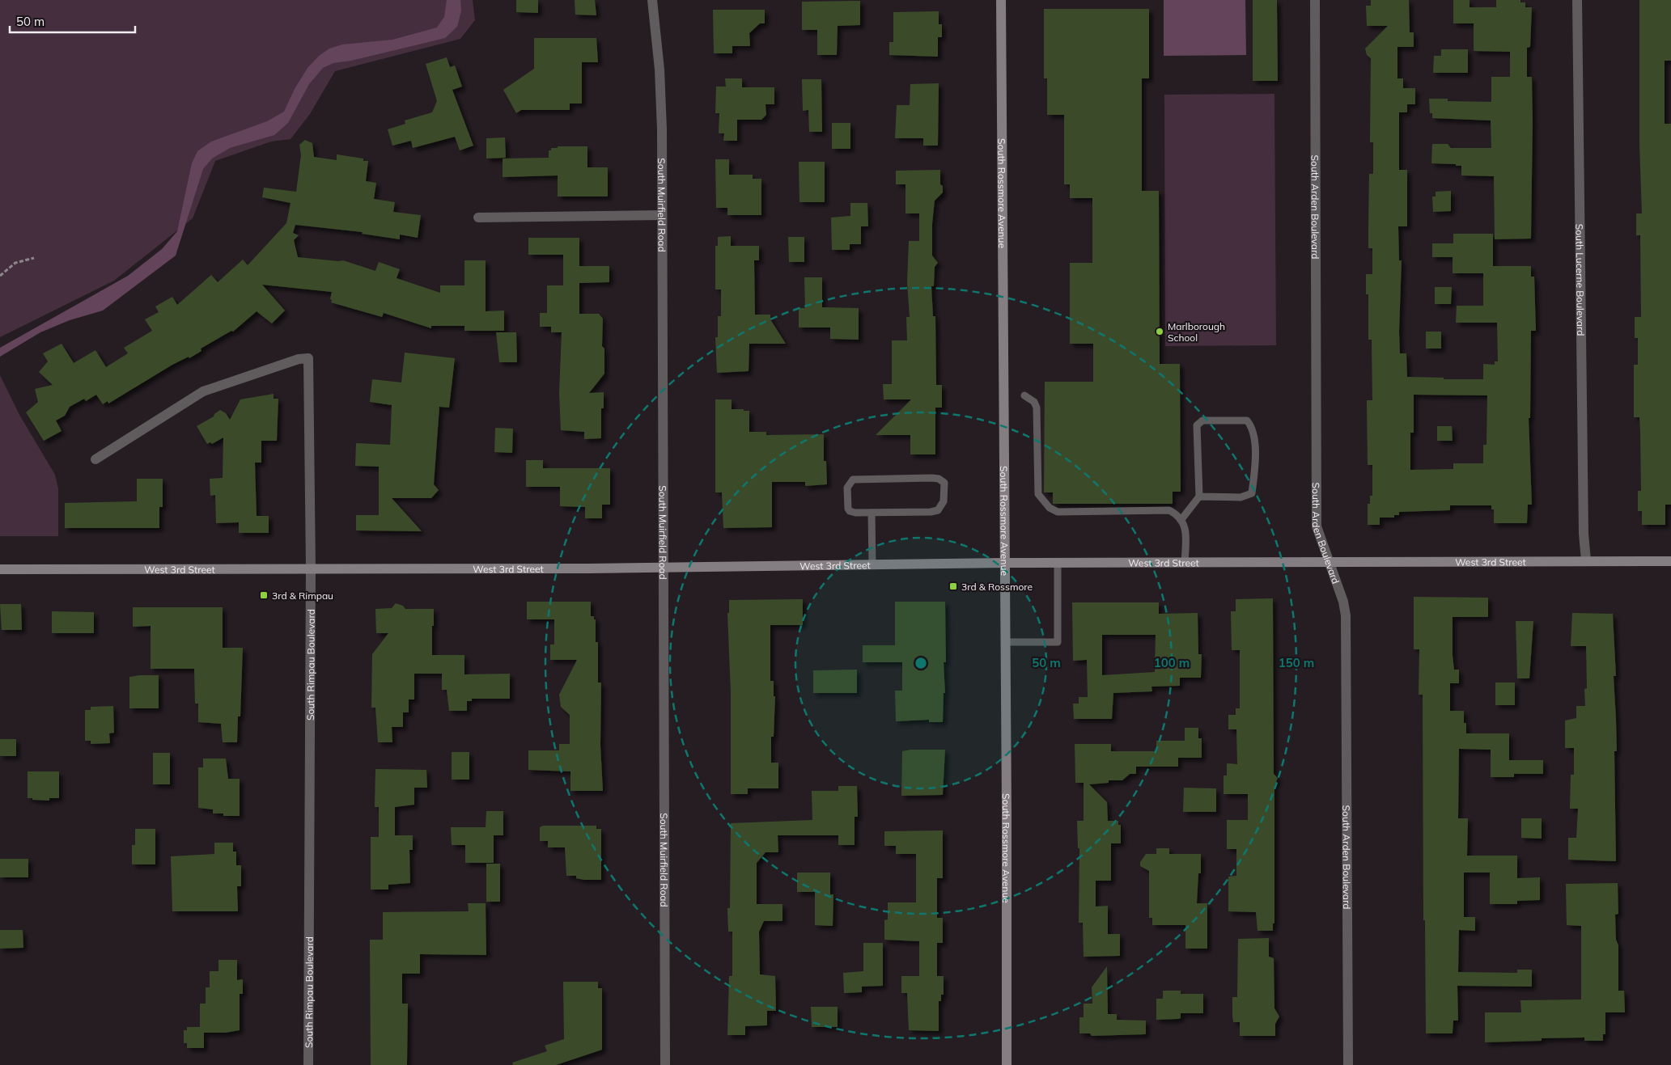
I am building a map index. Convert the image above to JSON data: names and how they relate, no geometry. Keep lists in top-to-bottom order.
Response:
{
  "streets": {
    "main road": ["South Rossmore Avenue", "West 3rd Street"],
    "street": [
      "South Muirfield Road",
      "South Arden Boulevard",
      "South Lucerne Boulevard",
      "South Rimpau Boulevard"
    ]
  },
  "crossings": [
    ["South Rossmore Avenue", "West 3rd Street"],
    ["South Muirfield Road", "West 3rd Street"],
    ["South Arden Boulevard", "West 3rd Street"],
    ["South Lucerne Boulevard", "West 3rd Street"],
    ["West 3rd Street", "South Rimpau Boulevard"]
  ],
  "places": {
    "other": ["Marlborough School"],
    "transit": ["3rd & Rossmore", "3rd & Rimpau"]
  },
  "scale_bar": "50 m",
  "rings": ["50 m", "100 m", "150 m"]
}
